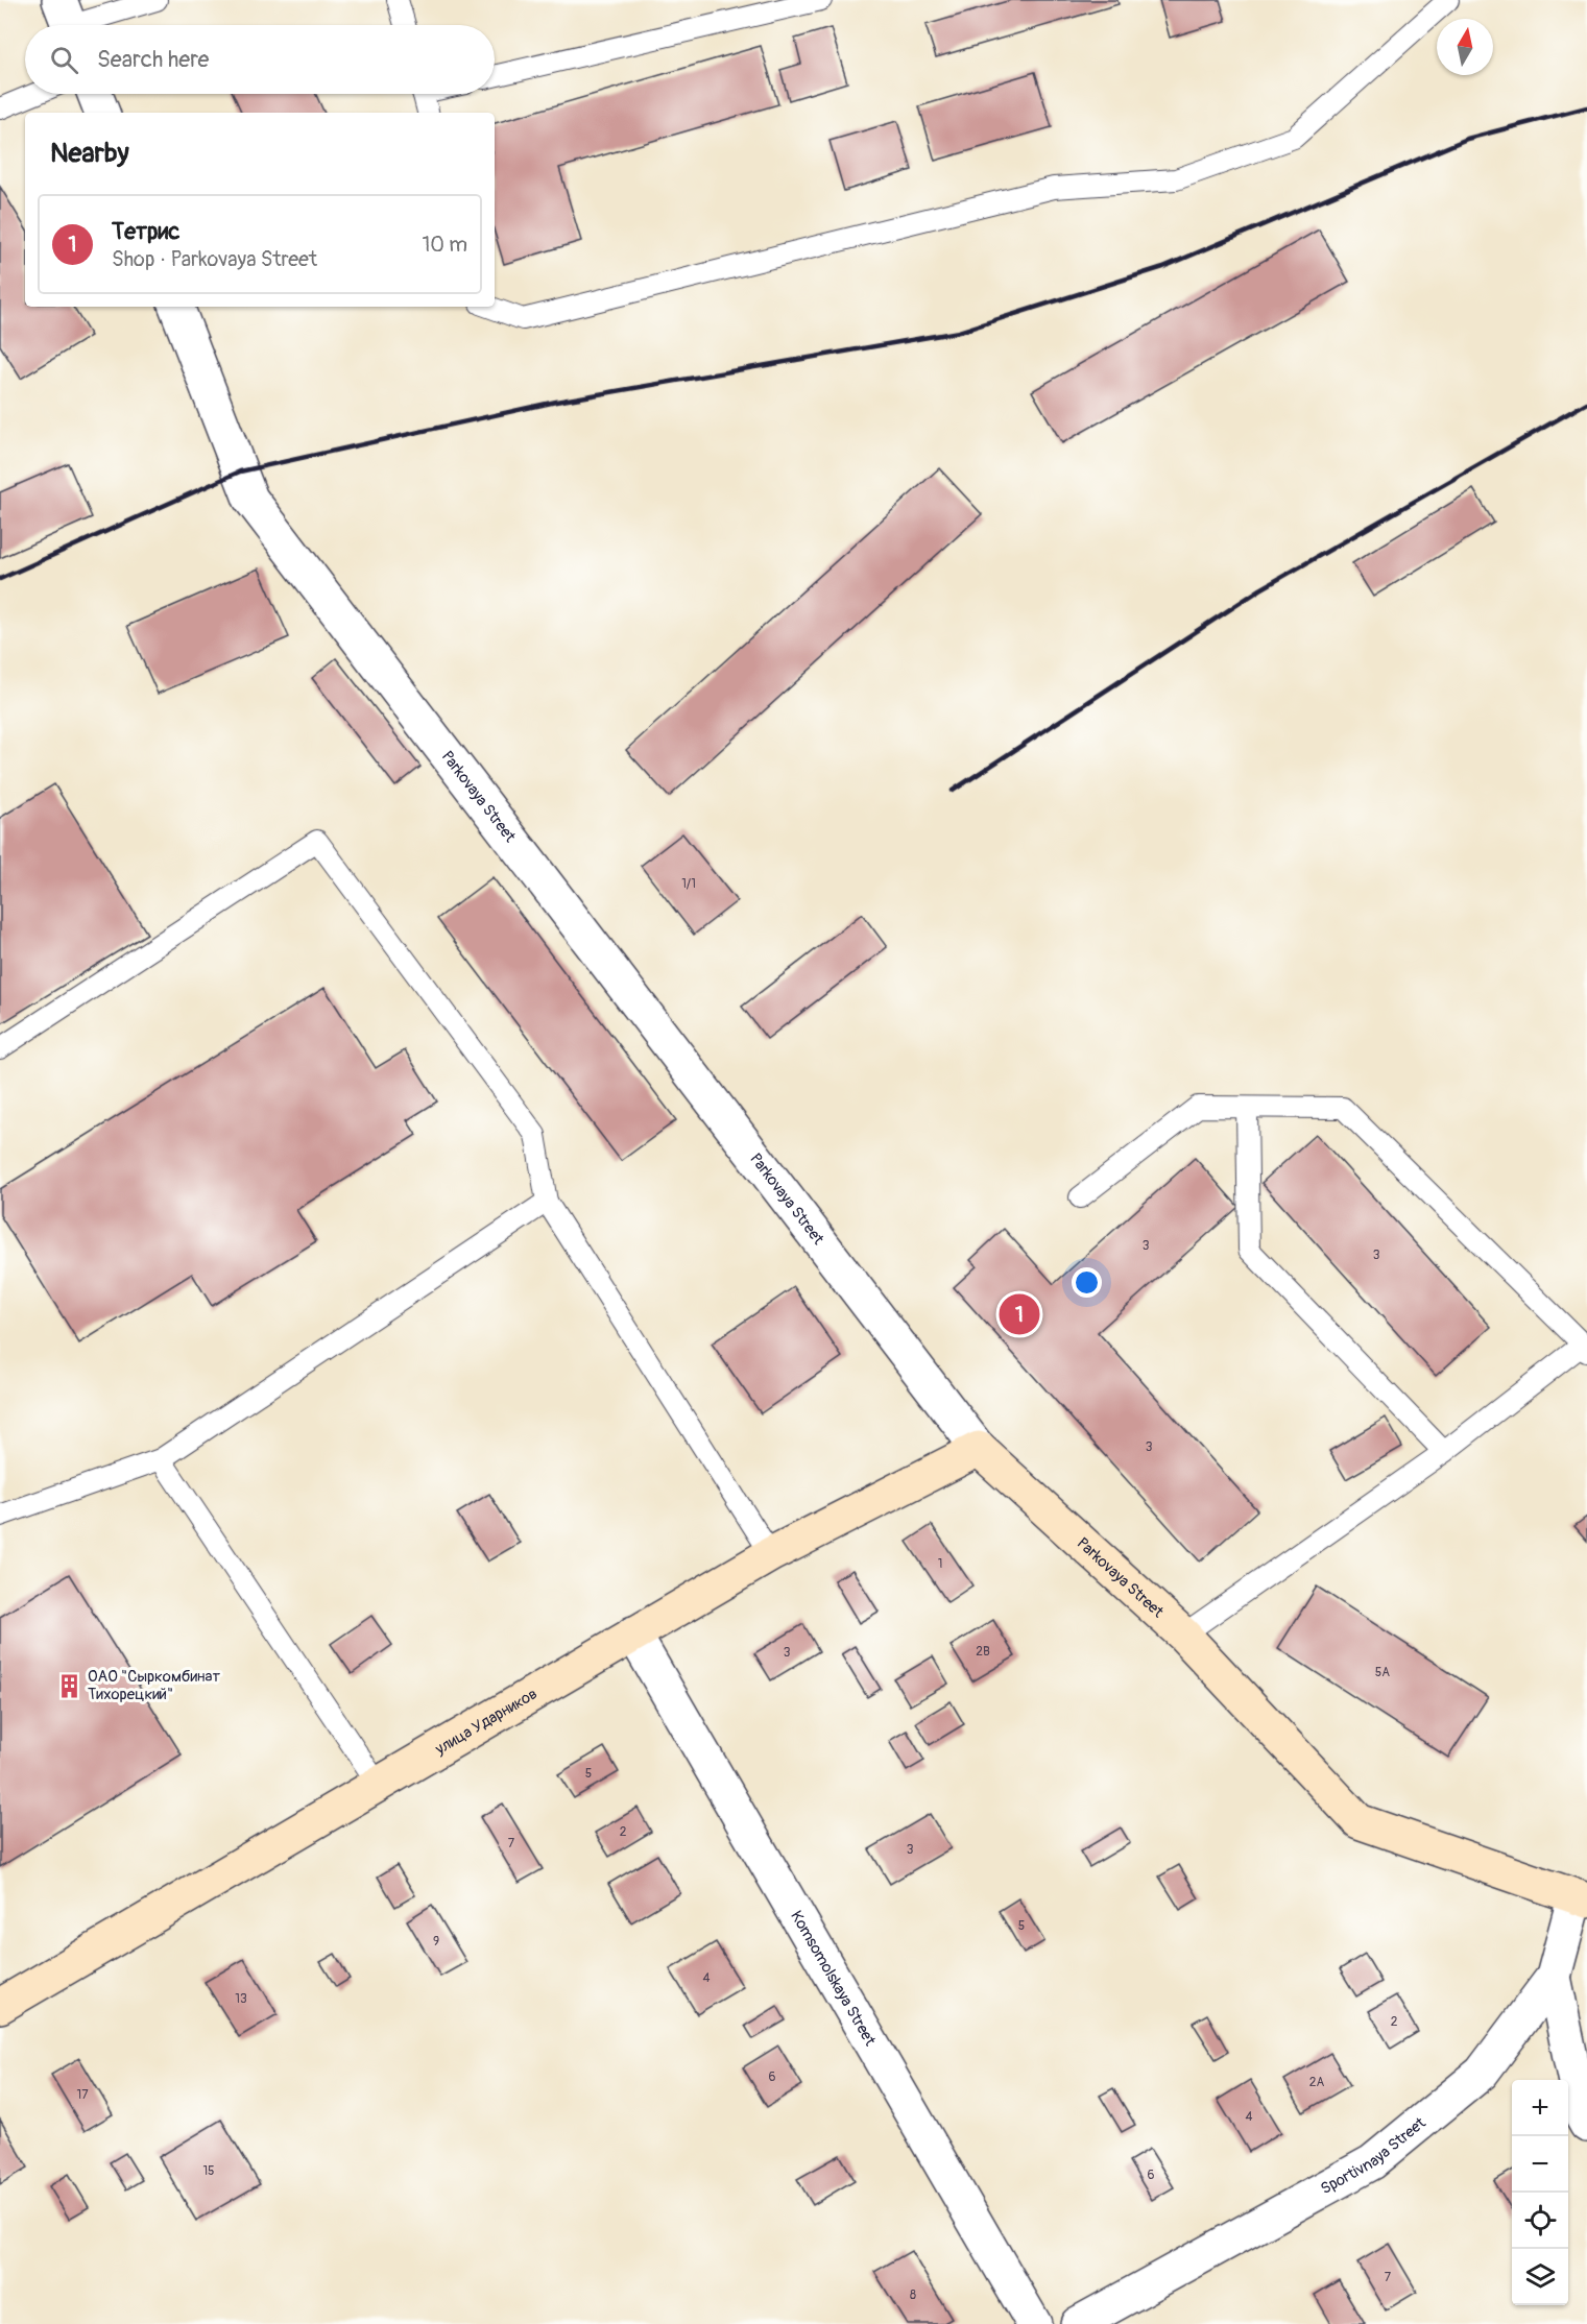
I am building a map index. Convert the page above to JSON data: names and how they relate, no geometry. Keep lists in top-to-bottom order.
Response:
{
  "streets": {
    "main road": ["Parkovaya Street", "улица Ударников"],
    "street": ["Komsomolskaya Street", "Sportivnaya Street"]
  },
  "crossings": [
    ["Parkovaya Street", "улица Ударников"],
    ["Parkovaya Street", "Sportivnaya Street"],
    ["улица Ударников", "Komsomolskaya Street"]
  ],
  "places": {
    "building": ["ОАО \"Сыркомбинат Тихорецкий\""]
  },
  "house_numbers": [
    "1/1",
    "3",
    "3",
    "3",
    "1",
    "2В",
    "3",
    "5А",
    "5",
    "2",
    "7",
    "3",
    "5",
    "9",
    "4",
    "13",
    "2",
    "6",
    "2А",
    "17",
    "4",
    "15",
    "6",
    "7",
    "8"
  ],
  "north": "top",
  "page": {
    "search": "Search here",
    "heading": "Nearby",
    "list": [
      {
        "mark": "1",
        "name": "Тетрис",
        "note": "Shop · Parkovaya Street",
        "value": "10 m"
      }
    ],
    "pins": "1",
    "map_buttons": ["+", "−"]
  }
}
